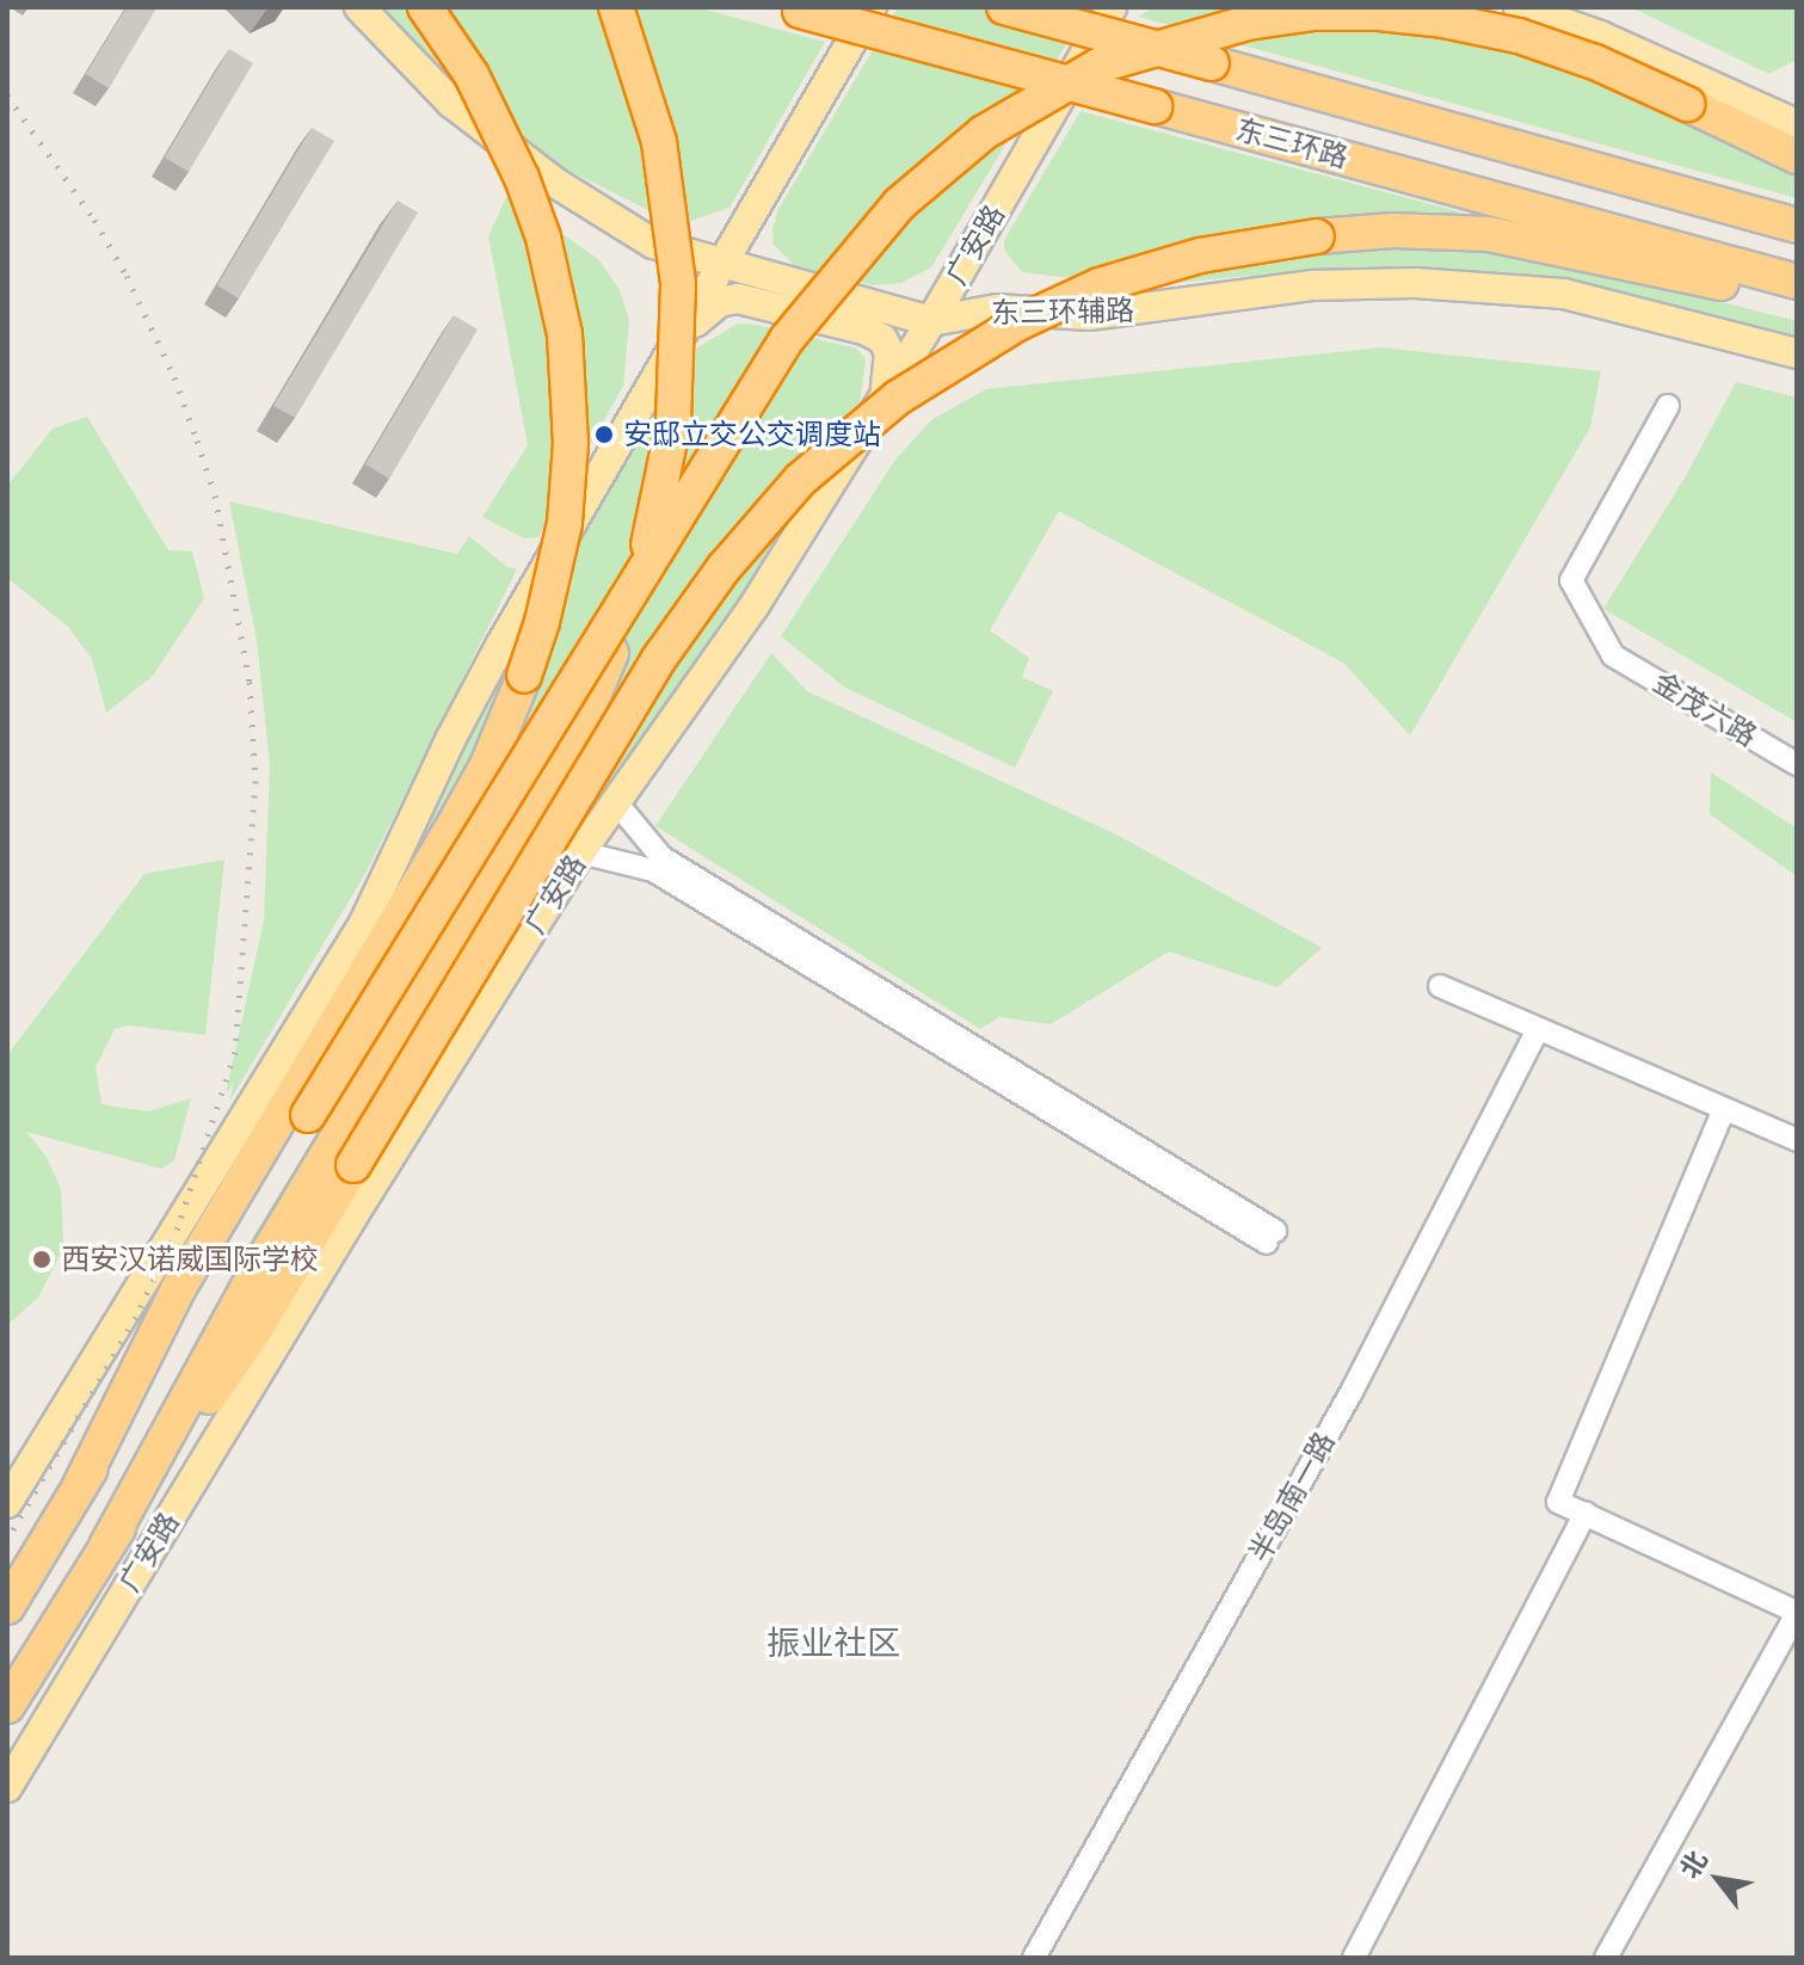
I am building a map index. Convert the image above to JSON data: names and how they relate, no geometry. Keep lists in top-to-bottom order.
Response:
{
  "streets": {
    "highway": ["东三环路"],
    "main road": ["广安路", "东三环辅路"],
    "street": ["金茂六路", "半岛南一路"]
  },
  "crossings": [
    ["广安路", "东三环辅路"]
  ],
  "districts": ["振业社区"],
  "places": ["安邸立交公交调度站", "西安汉诺威国际学校"],
  "north": "top left"
}
